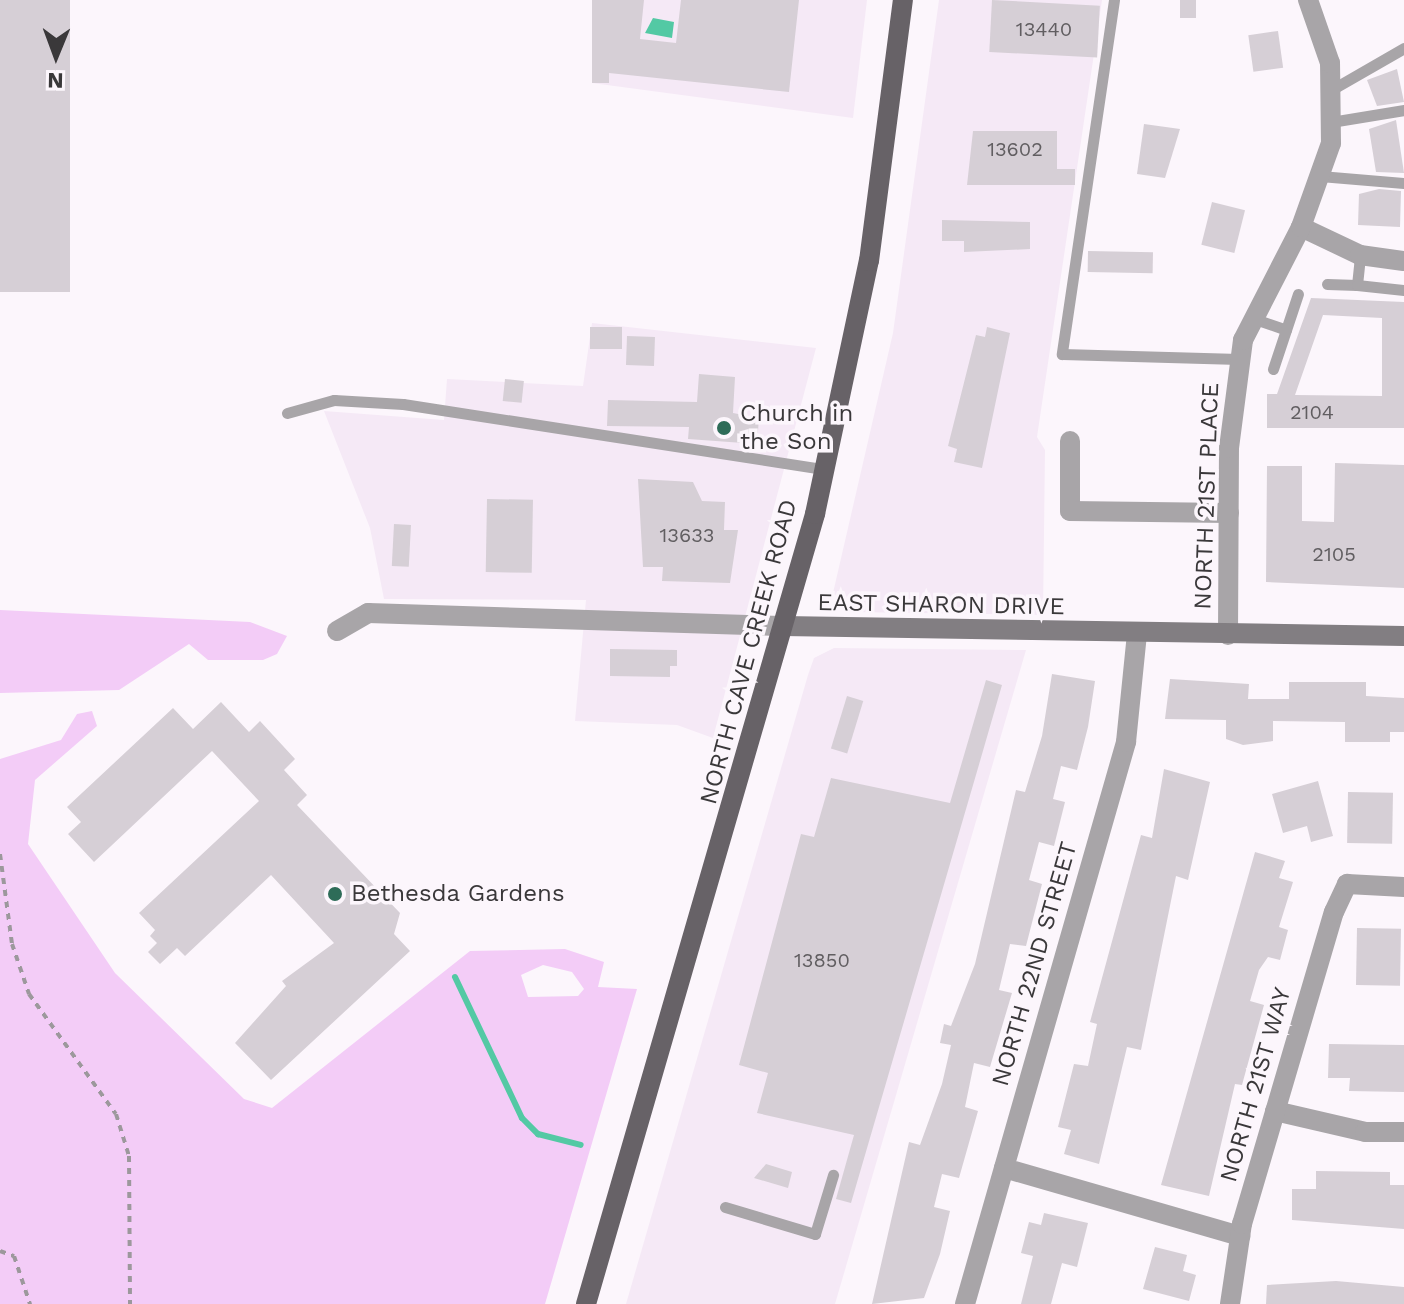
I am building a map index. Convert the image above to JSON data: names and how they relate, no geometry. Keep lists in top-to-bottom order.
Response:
{
  "streets": {
    "main road": ["NORTH CAVE CREEK ROAD"],
    "street": [
      "NORTH 21ST PLACE",
      "EAST SHARON DRIVE",
      "NORTH 22ND STREET",
      "NORTH 21ST WAY"
    ]
  },
  "crossings": [
    ["NORTH 21ST PLACE", "EAST SHARON DRIVE"],
    ["EAST SHARON DRIVE", "NORTH CAVE CREEK ROAD"],
    ["EAST SHARON DRIVE", "NORTH 22ND STREET"]
  ],
  "places": ["Church in the Son", "Bethesda Gardens"],
  "house_numbers": [
    "13440",
    "13602",
    "2104",
    "13633",
    "2105",
    "13850"
  ],
  "north": "bottom"
}
